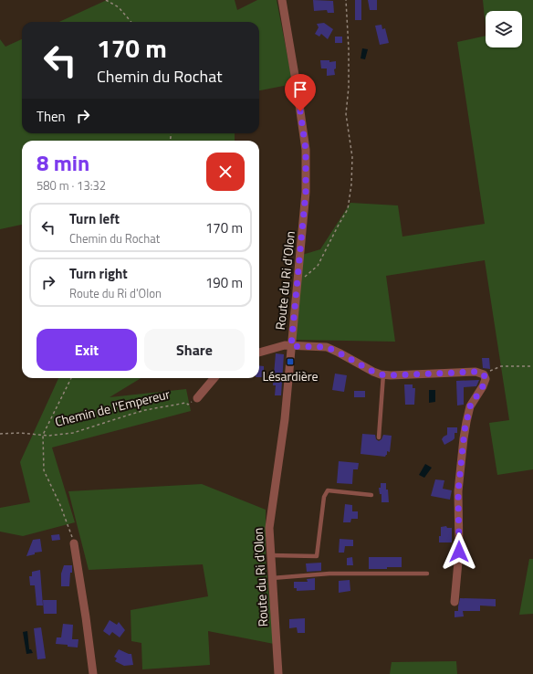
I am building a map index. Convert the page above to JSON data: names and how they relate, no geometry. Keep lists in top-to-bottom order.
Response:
{
  "streets": {
    "street": ["Route du Ri d'Olon"],
    "path": ["Chemin de l'Empereur"]
  },
  "places": {
    "transit": ["Lésardière"]
  },
  "page": {
    "turn": ["170 m", "Chemin du Rochat"],
    "then": "Then",
    "heading": ["8 min", "580 m · 13:32"],
    "list": [
      {
        "name": "Turn left",
        "note": "Chemin du Rochat",
        "value": "170 m"
      },
      {
        "name": "Turn right",
        "note": "Route du Ri d'Olon",
        "value": "190 m"
      }
    ],
    "buttons": ["Exit", "Share"]
  }
}
